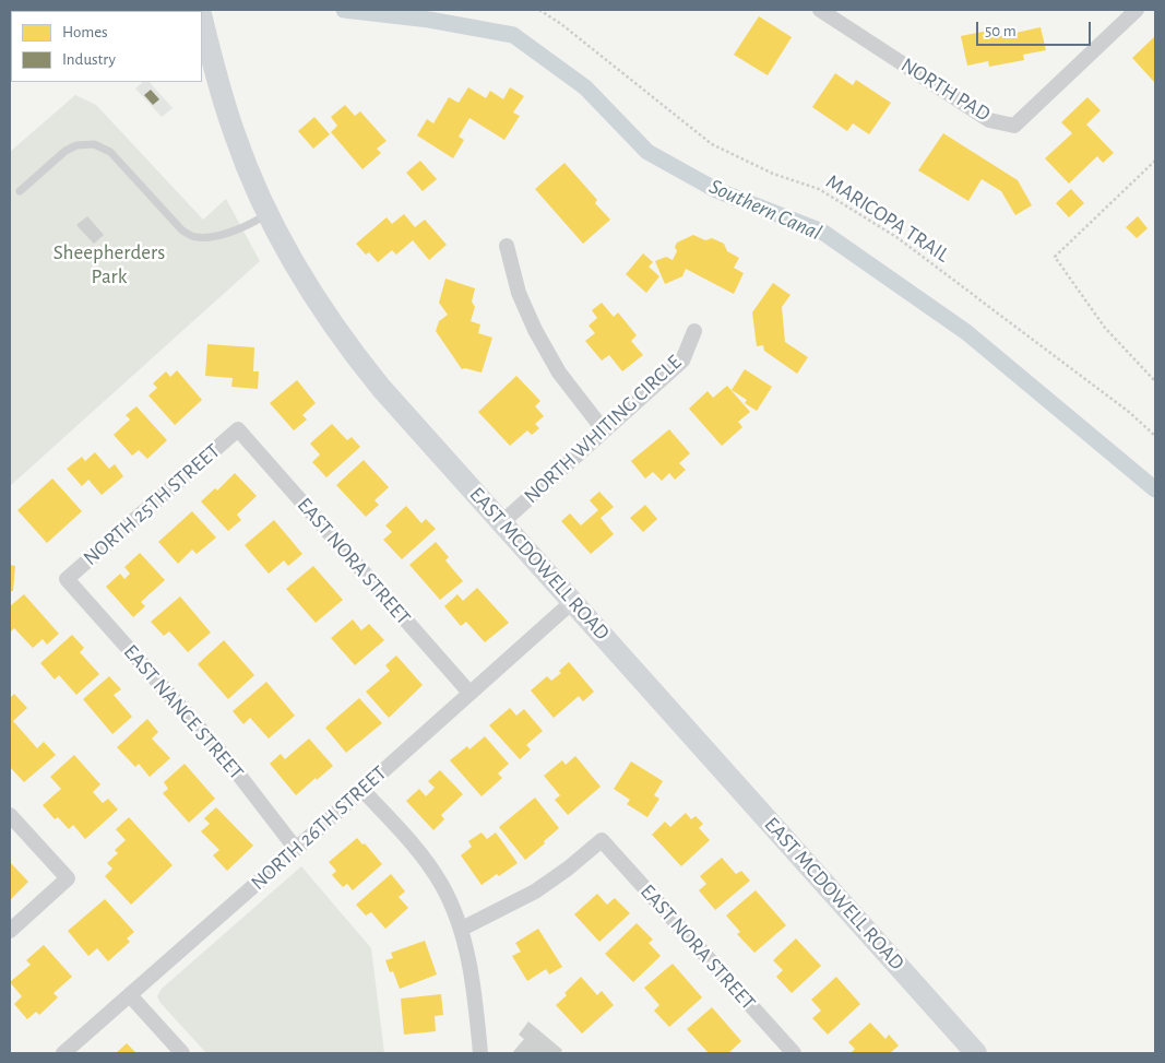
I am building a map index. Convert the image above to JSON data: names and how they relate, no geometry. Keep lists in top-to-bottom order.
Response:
{
  "streets": {
    "main road": ["EAST MCDOWELL ROAD"],
    "street": [
      "NORTH PAD",
      "NORTH WHITING CIRCLE",
      "NORTH 25TH STREET",
      "EAST NORA STREET",
      "EAST NANCE STREET",
      "NORTH 26TH STREET"
    ],
    "path": ["MARICOPA TRAIL"]
  },
  "crossings": [
    ["NORTH WHITING CIRCLE", "EAST MCDOWELL ROAD"],
    ["NORTH 25TH STREET", "EAST NORA STREET"],
    ["NORTH 25TH STREET", "EAST NANCE STREET"],
    ["EAST NORA STREET", "NORTH 26TH STREET"],
    ["EAST MCDOWELL ROAD", "NORTH 26TH STREET"],
    ["EAST NANCE STREET", "NORTH 26TH STREET"]
  ],
  "water": ["Southern Canal"],
  "parks": ["Sheepherders Park"],
  "legend": ["Homes", "Industry"],
  "scale_bar": "50 m"
}
